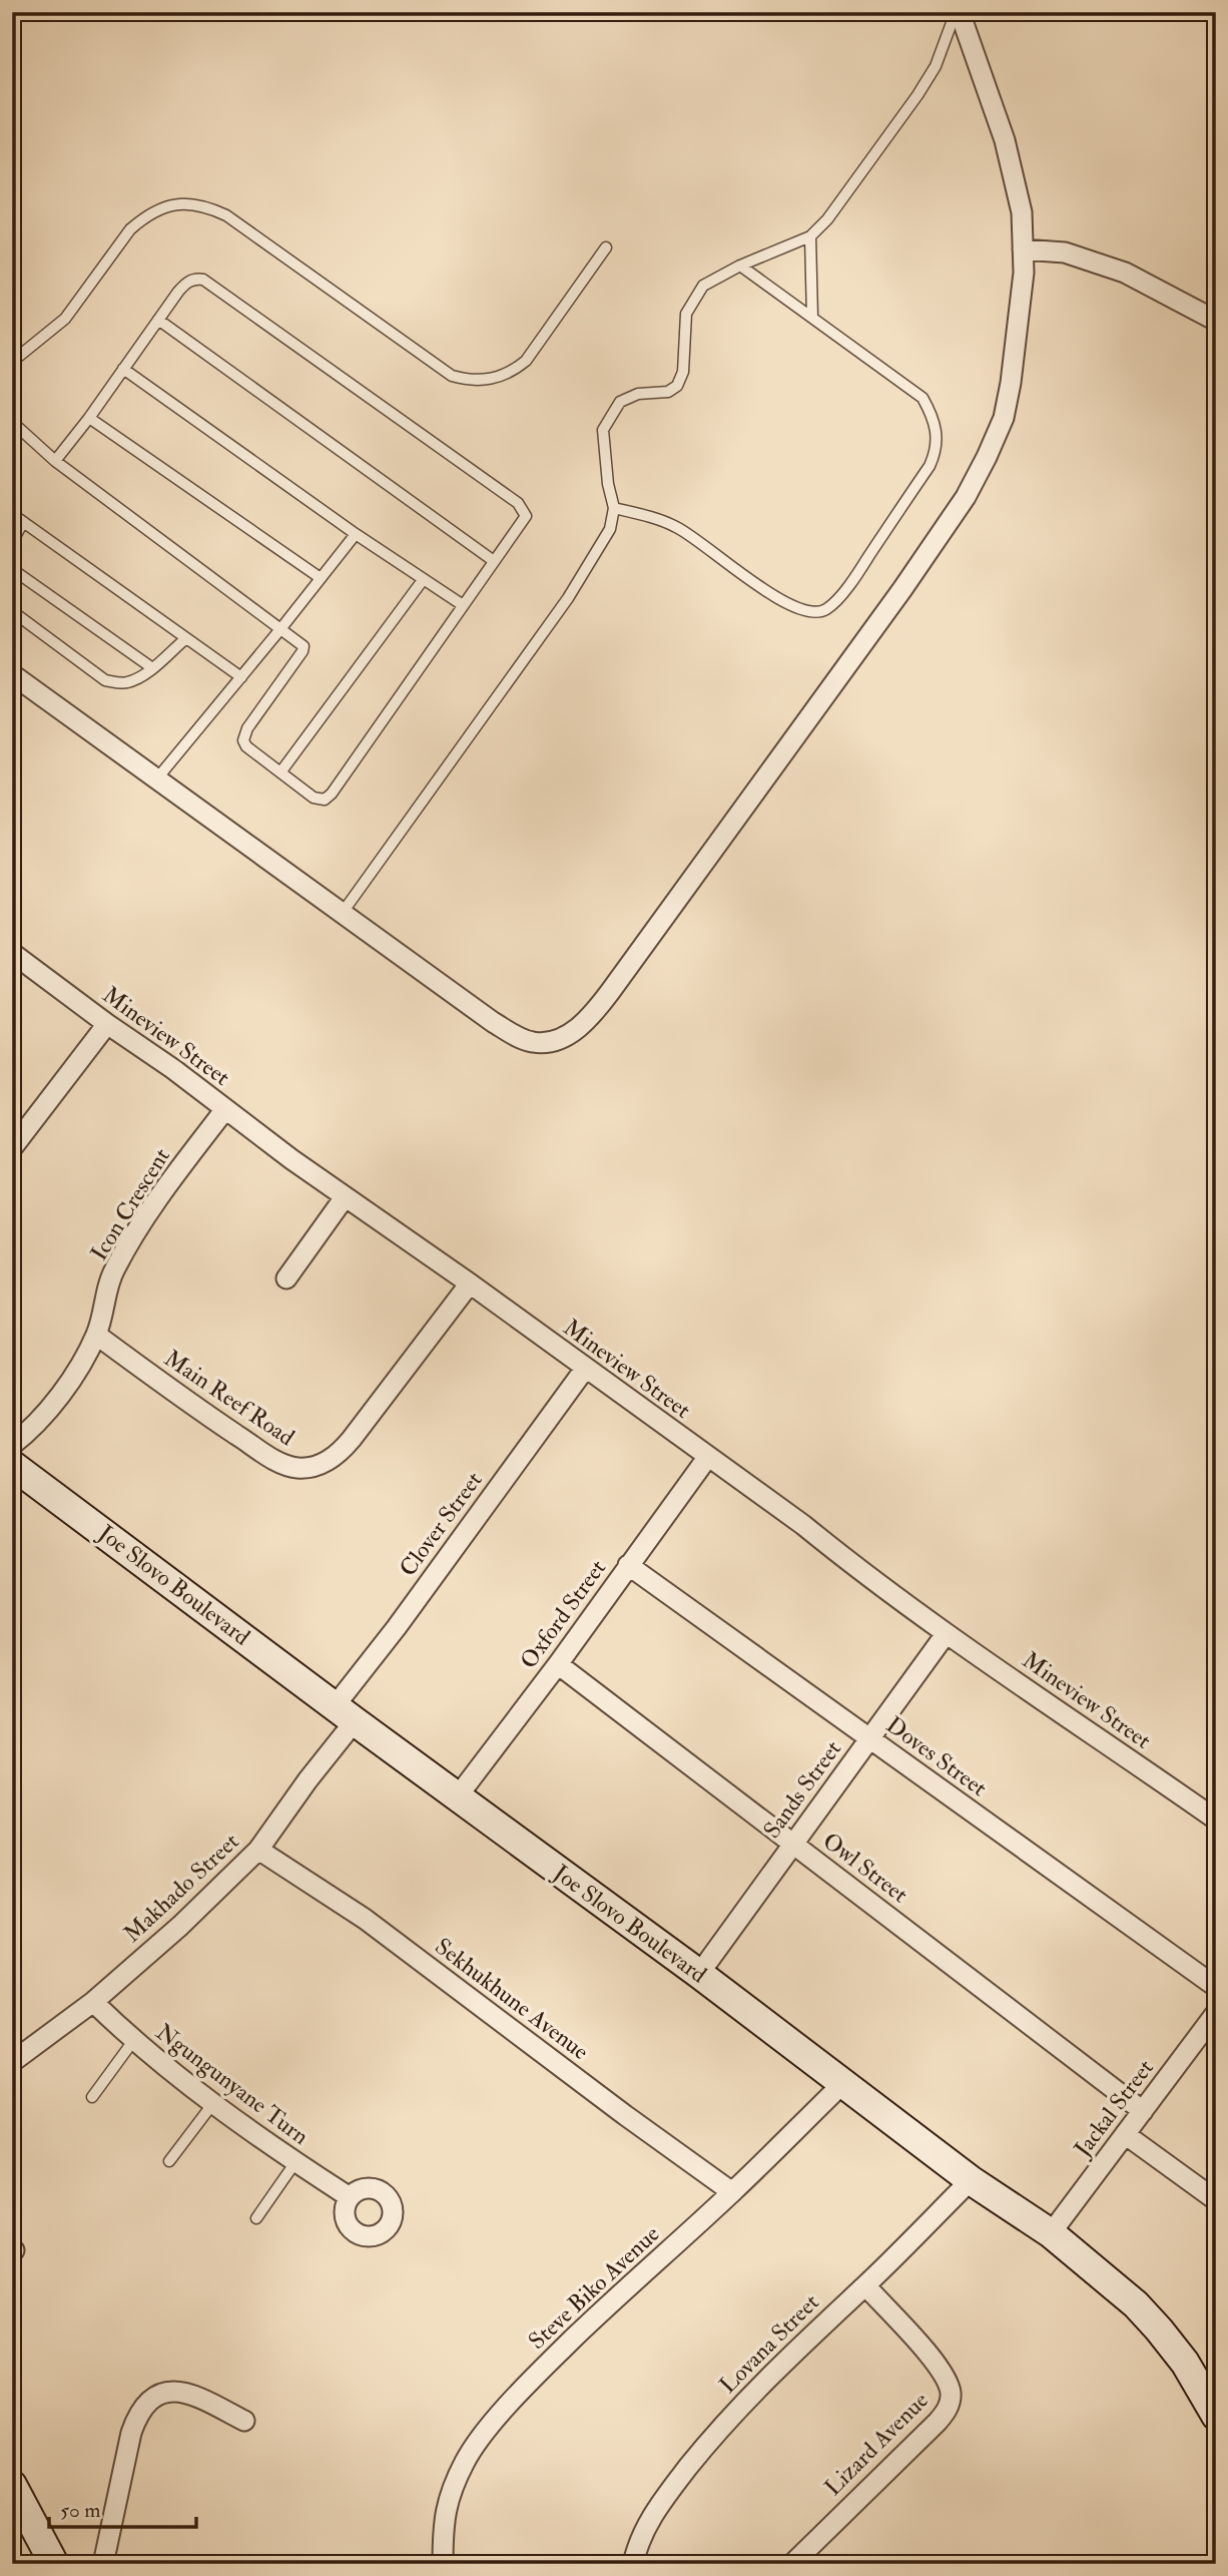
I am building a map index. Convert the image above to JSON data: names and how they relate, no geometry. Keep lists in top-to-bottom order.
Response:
{
  "streets": {
    "street": [
      "Mineview Street",
      "Icon Crescent",
      "Main Reef Road",
      "Clover Street",
      "Joe Slovo Boulevard",
      "Oxford Street",
      "Doves Street",
      "Sands Street",
      "Owl Street",
      "Makhado Street",
      "Sekhukhune Avenue",
      "Ngungunyane Turn",
      "Jackal Street",
      "Steve Biko Avenue",
      "Lovana Street",
      "Lizard Avenue"
    ]
  },
  "crossings": [
    ["Mineview Street", "Icon Crescent"],
    ["Mineview Street", "Main Reef Road"],
    ["Mineview Street", "Clover Street"],
    ["Mineview Street", "Oxford Street"],
    ["Mineview Street", "Sands Street"],
    ["Icon Crescent", "Main Reef Road"],
    ["Clover Street", "Joe Slovo Boulevard"],
    ["Clover Street", "Makhado Street"],
    ["Joe Slovo Boulevard", "Oxford Street"],
    ["Joe Slovo Boulevard", "Sands Street"],
    ["Joe Slovo Boulevard", "Makhado Street"],
    ["Joe Slovo Boulevard", "Jackal Street"],
    ["Joe Slovo Boulevard", "Steve Biko Avenue"],
    ["Joe Slovo Boulevard", "Lovana Street"],
    ["Oxford Street", "Doves Street"],
    ["Oxford Street", "Owl Street"],
    ["Doves Street", "Sands Street"],
    ["Sands Street", "Owl Street"],
    ["Owl Street", "Jackal Street"],
    ["Makhado Street", "Sekhukhune Avenue"],
    ["Makhado Street", "Ngungunyane Turn"],
    ["Sekhukhune Avenue", "Steve Biko Avenue"],
    ["Lovana Street", "Lizard Avenue"]
  ],
  "scale_bar": "50 m"
}
